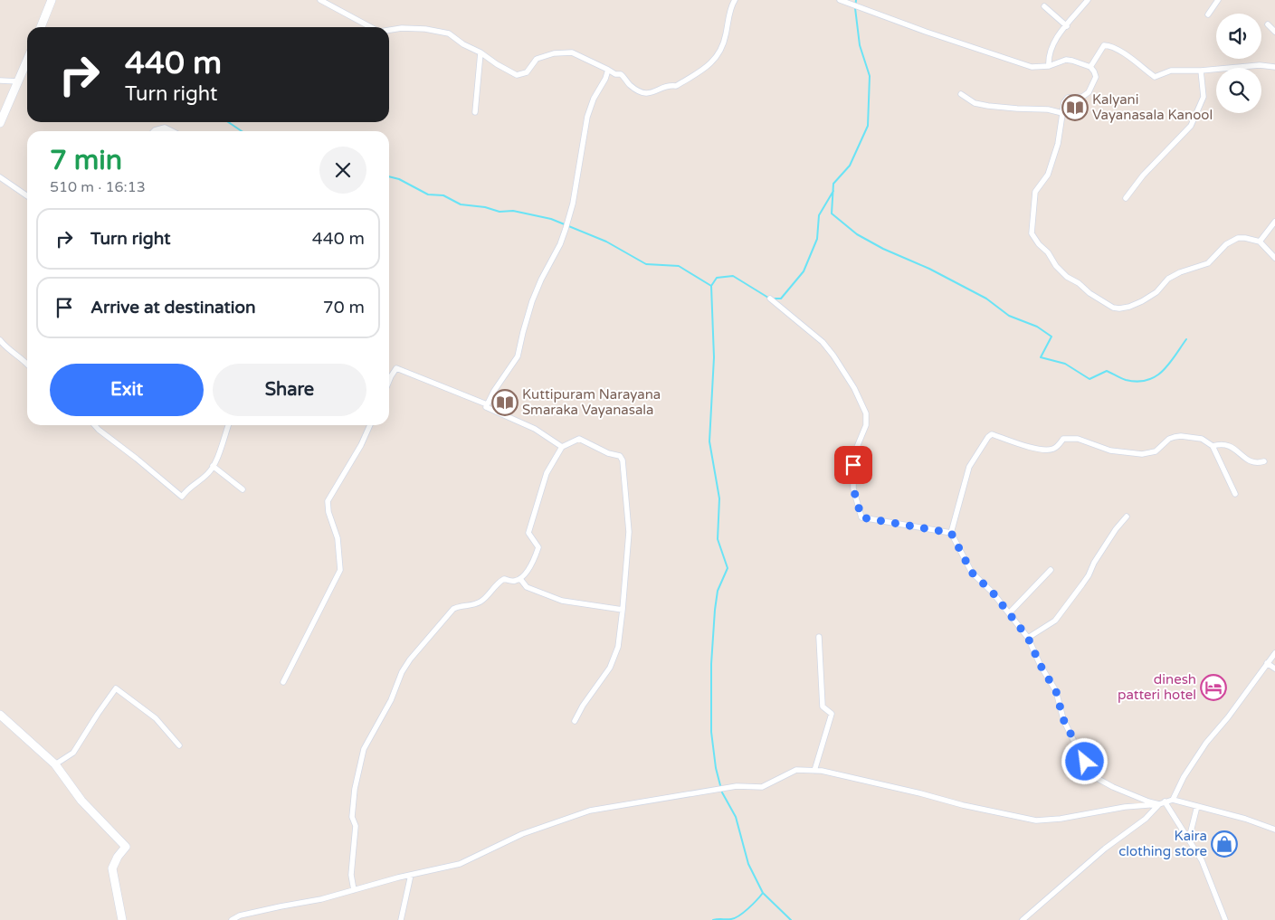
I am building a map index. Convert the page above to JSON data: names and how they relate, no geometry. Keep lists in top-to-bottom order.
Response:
{
  "places": {
    "library": ["Kalyani Vayanasala Kanool", "Kuttipuram Narayana Smaraka Vayanasala"],
    "hotel": ["dinesh patteri hotel"],
    "shop": ["Kaira clothing store"]
  },
  "page": {
    "turn": ["440 m", "Turn right"],
    "heading": ["7 min", "510 m · 16:13"],
    "list": [
      {
        "name": "Turn right",
        "value": "440 m"
      },
      {
        "name": "Arrive at destination",
        "value": "70 m"
      }
    ],
    "buttons": ["Exit", "Share"]
  }
}
